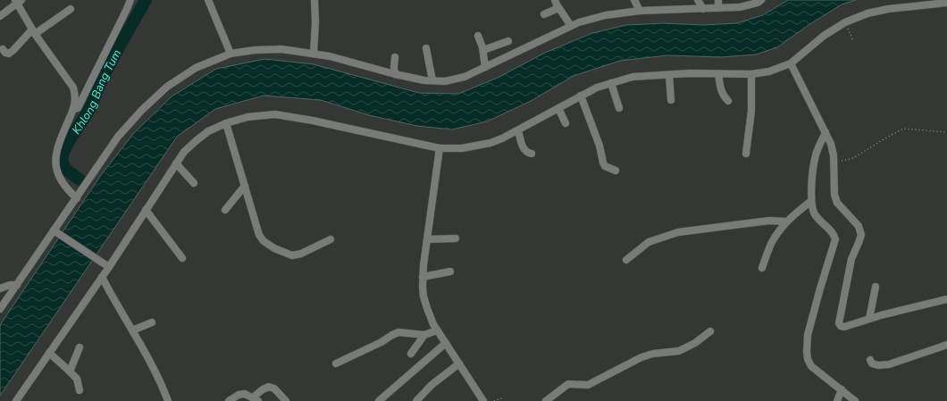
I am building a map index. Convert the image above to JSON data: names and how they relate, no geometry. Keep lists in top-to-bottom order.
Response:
{
  "water": ["Khlong Bang Tum"]
}
